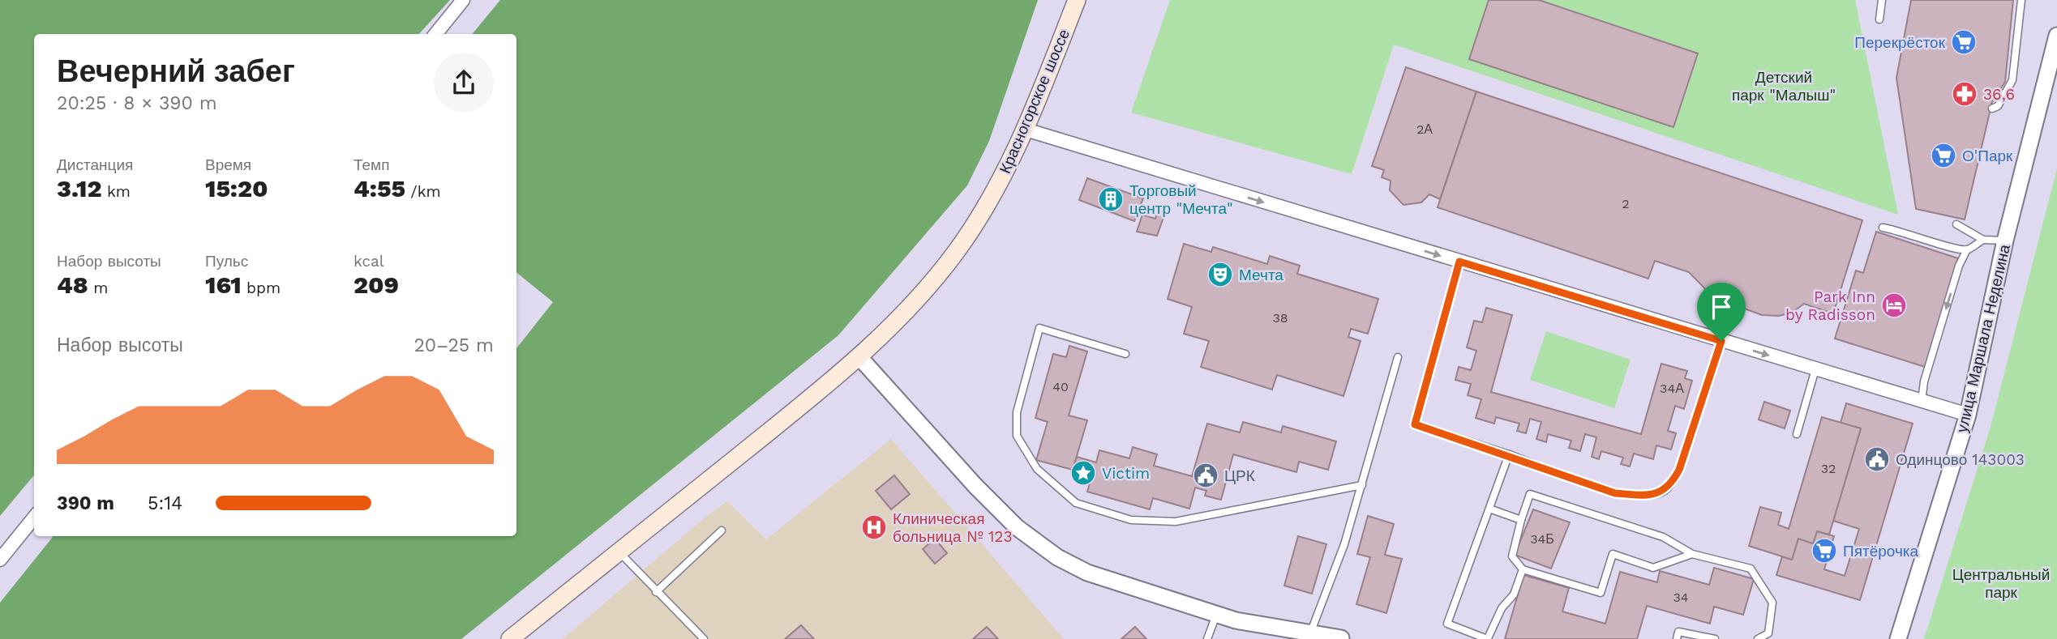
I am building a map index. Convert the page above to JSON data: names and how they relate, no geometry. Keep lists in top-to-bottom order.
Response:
{
  "streets": {
    "main road": ["Красногорское шоссе"],
    "street": ["улица Маршала Неделина"]
  },
  "parks": ["Детский парк \"Малыш\"", "Центральный парк"],
  "places": {
    "supermarket": ["Перекрёсток", "О'Парк", "Пятёрочка"],
    "pharmacy": ["36,6"],
    "building": ["Торговый центр \"Мечта\""],
    "theatre": ["Мечта"],
    "hotel": ["Park Inn by Radisson"],
    "public building": ["Одинцово 143003", "ЦРК"],
    "place": ["Victim"],
    "hospital": ["Клиническая больница № 123"]
  },
  "house_numbers": [
    "2А",
    "2",
    "38",
    "40",
    "34А",
    "32",
    "34Б",
    "34"
  ],
  "page": {
    "heading": ["Вечерний забег", "20:25 · 8 × 390 m"],
    "stats": [
      ["Дистанция", "3.12 km"],
      ["Время", "15:20"],
      ["Темп", "4:55 /km"],
      ["Набор высоты", "48 m"],
      ["Пульс", "161 bpm"],
      ["kcal", "209"]
    ],
    "chart": ["Набор высоты", "20–25 m"],
    "list": [
      {
        "name": "390 m",
        "note": "5:14"
      }
    ]
  }
}
